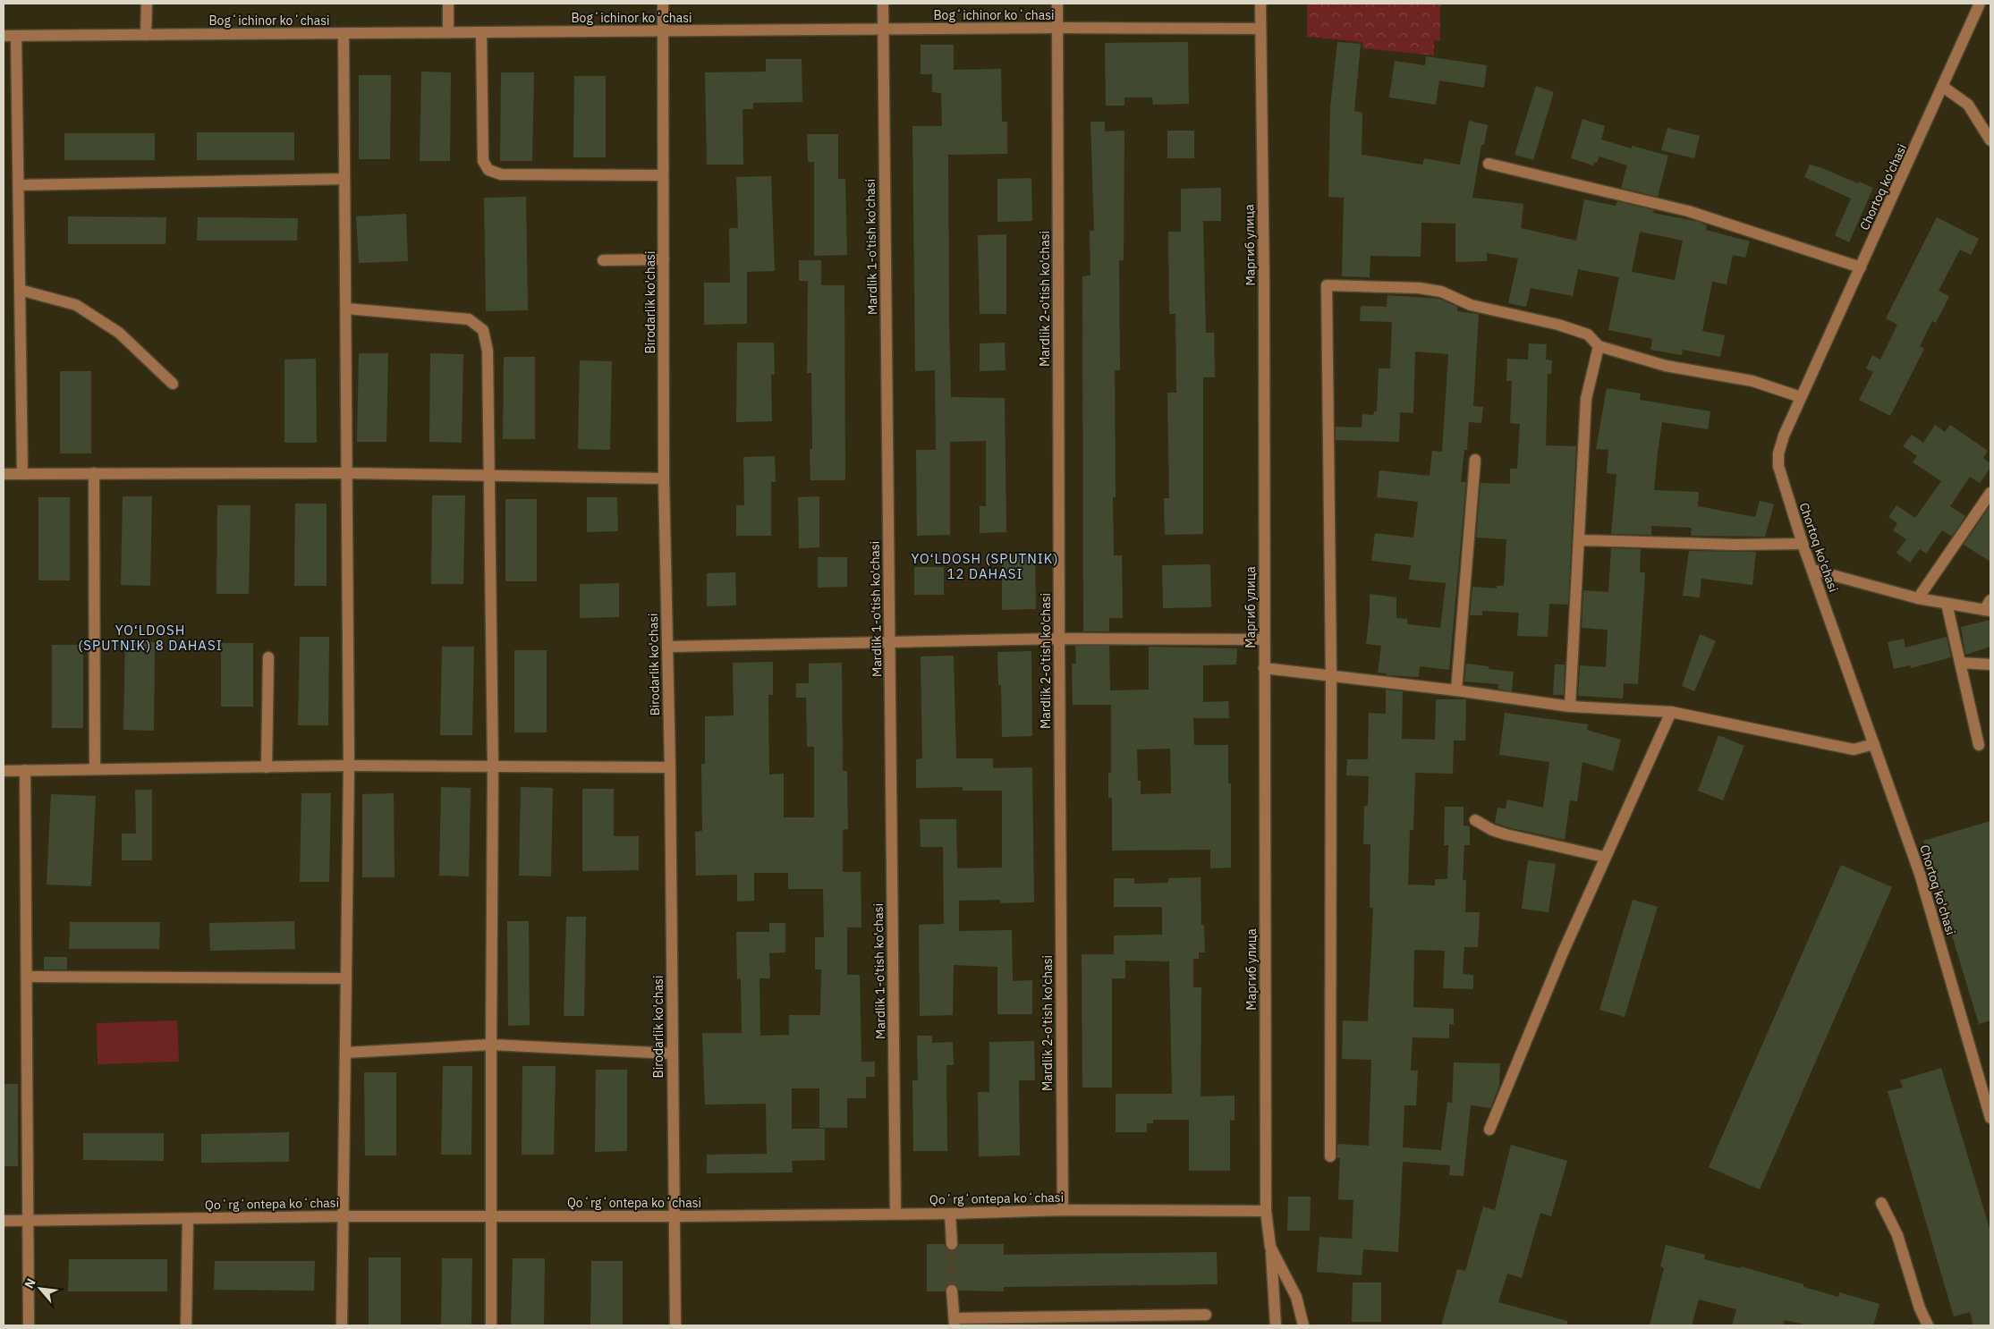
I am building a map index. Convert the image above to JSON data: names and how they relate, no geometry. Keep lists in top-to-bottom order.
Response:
{
  "streets": {
    "street": [
      "Bogʻichinor koʻchasi",
      "Chortoq ko'chasi",
      "Маргиб улица",
      "Mardlik 1-o'tish ko'chasi",
      "Mardlik 2-o'tish ko'chasi",
      "Birodarlik ko'chasi",
      "Qoʻrgʻontepa koʻchasi"
    ]
  },
  "crossings": [
    ["Bogʻichinor koʻchasi", "Маргиб улица"],
    ["Bogʻichinor koʻchasi", "Mardlik 1-o'tish ko'chasi"],
    ["Bogʻichinor koʻchasi", "Mardlik 2-o'tish ko'chasi"],
    ["Bogʻichinor koʻchasi", "Birodarlik ko'chasi"],
    ["Маргиб улица", "Qoʻrgʻontepa koʻchasi"],
    ["Mardlik 1-o'tish ko'chasi", "Qoʻrgʻontepa koʻchasi"],
    ["Mardlik 2-o'tish ko'chasi", "Qoʻrgʻontepa koʻchasi"],
    ["Birodarlik ko'chasi", "Qoʻrgʻontepa koʻchasi"]
  ],
  "districts": ["YO‘LDOSH (SPUTNIK) 12 DAHASI", "YO‘LDOSH (SPUTNIK) 8 DAHASI"],
  "north": "top left"
}
